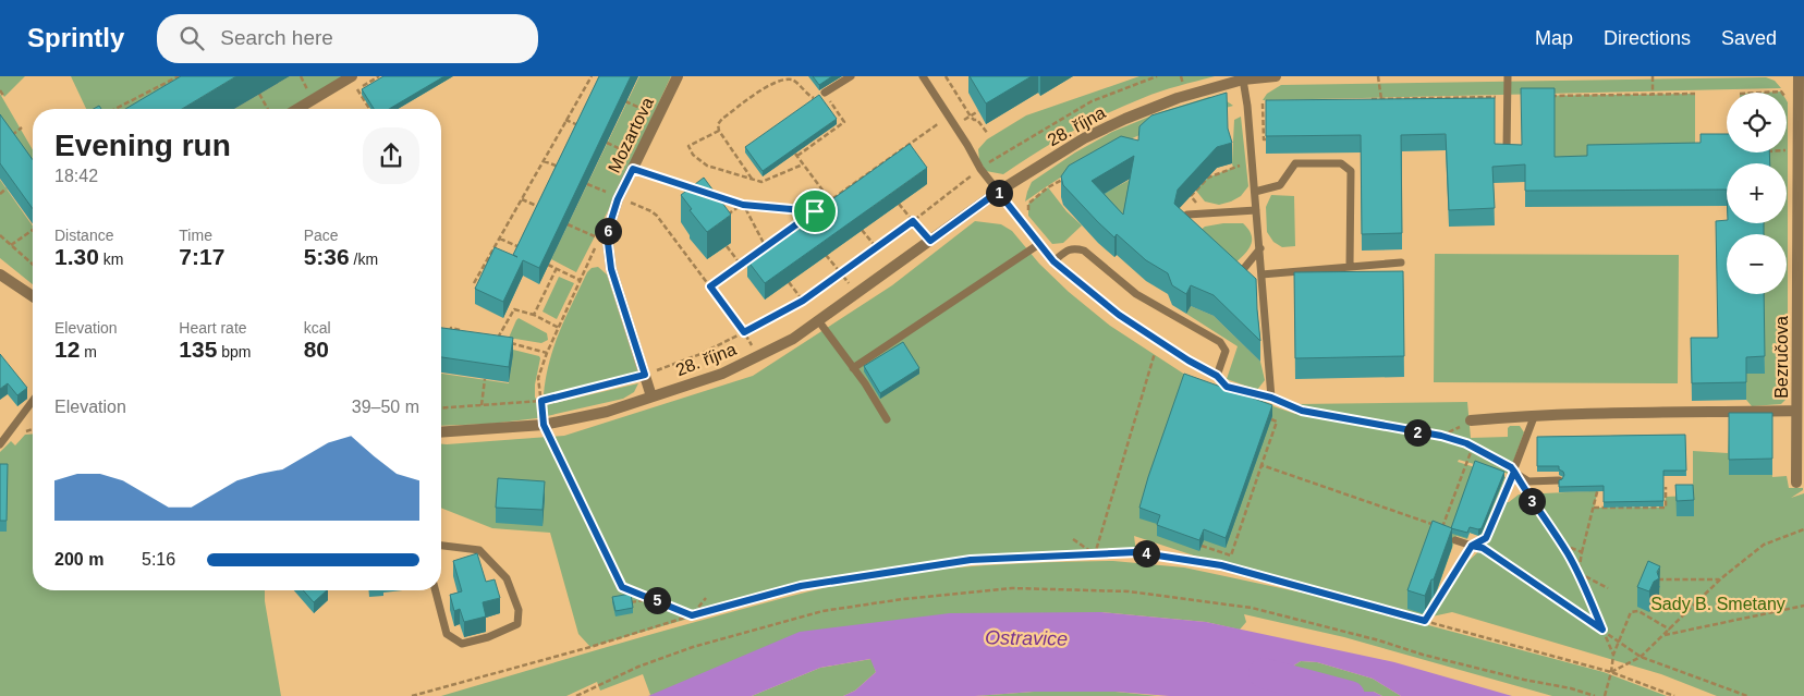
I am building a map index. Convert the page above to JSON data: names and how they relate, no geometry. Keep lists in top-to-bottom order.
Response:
{
  "streets": {
    "street": ["28. října", "Mozartova", "Bezručova"]
  },
  "crossings": [
    ["28. října", "Mozartova"]
  ],
  "water": ["Ostravice"],
  "parks": ["Sady B. Smetany"],
  "page": {
    "header": "Sprintly",
    "search": "Search here",
    "nav": ["Map", "Directions", "Saved"],
    "map_buttons": ["+", "−"],
    "heading": ["Evening run", "18:42"],
    "pins": [
      "1",
      "6",
      "2",
      "3",
      "4",
      "5"
    ],
    "stats": [
      ["Distance", "1.30 km"],
      ["Time", "7:17"],
      ["Pace", "5:36 /km"],
      ["Elevation", "12 m"],
      ["Heart rate", "135 bpm"],
      ["kcal", "80"]
    ],
    "chart": ["Elevation", "39–50 m"],
    "list": [
      {
        "name": "200 m",
        "note": "5:16"
      }
    ]
  }
}
